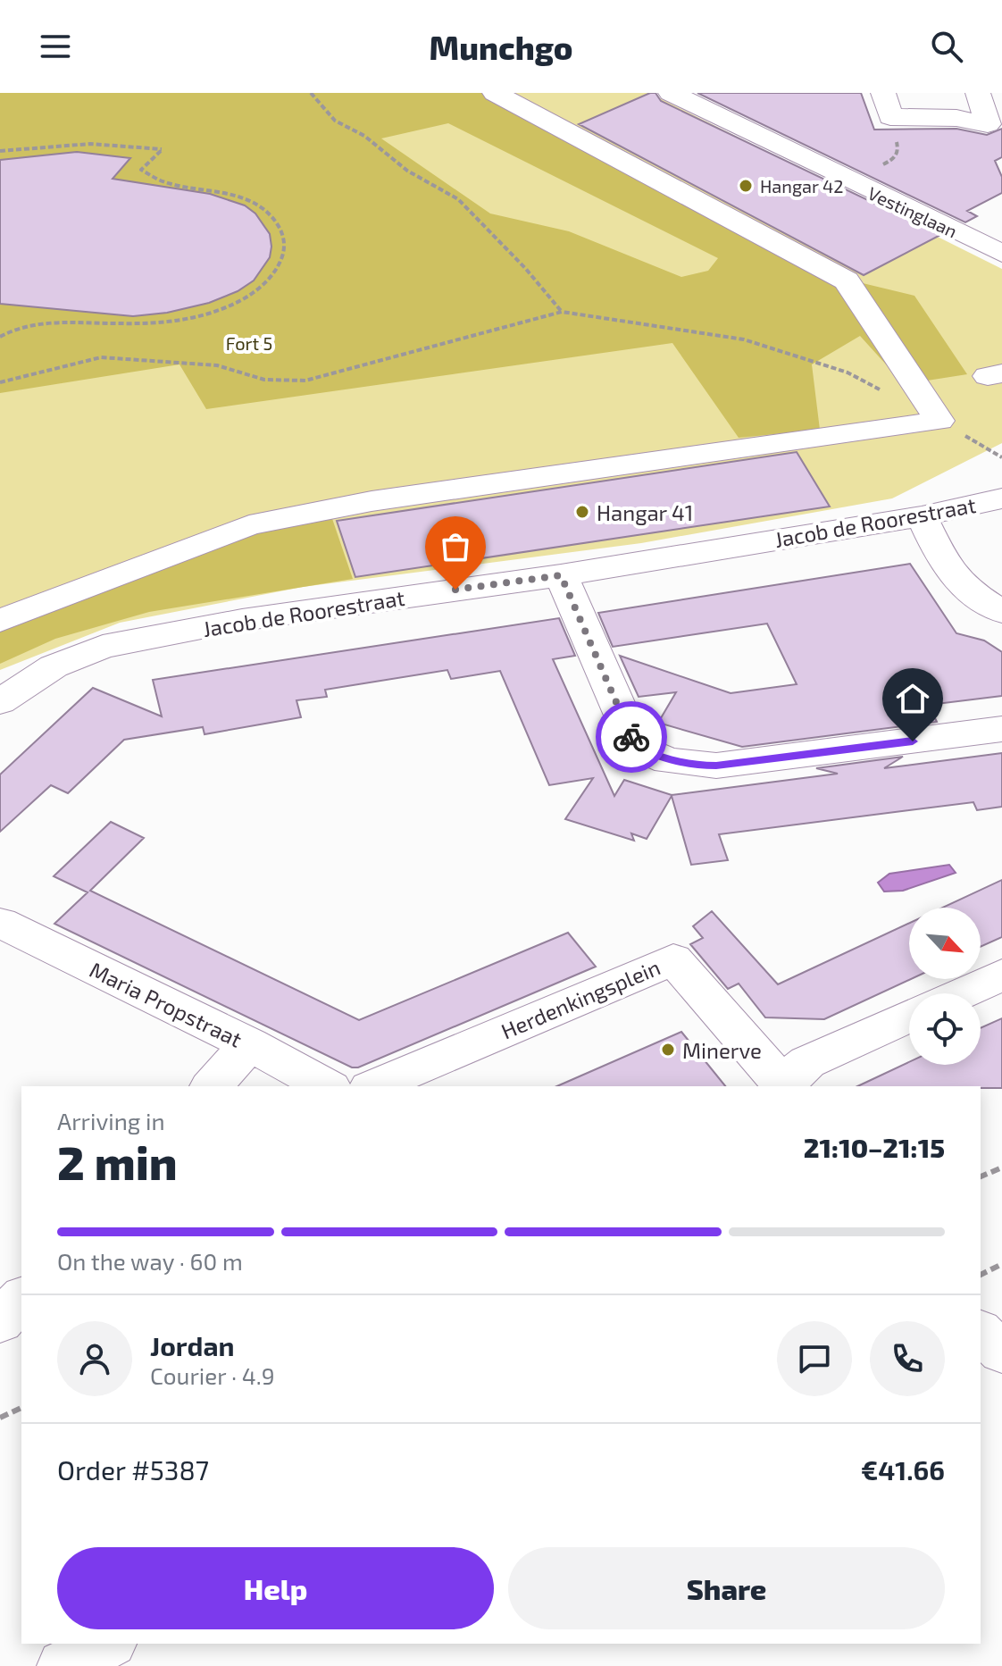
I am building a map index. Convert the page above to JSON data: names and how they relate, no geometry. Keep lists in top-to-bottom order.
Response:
{
  "streets": {
    "street": [
      "Vestinglaan",
      "Jacob de Roorestraat",
      "Herdenkingsplein",
      "Maria Propstraat"
    ]
  },
  "parks": ["Fort 5"],
  "places": ["Hangar 42", "Hangar 41", "Minerve"],
  "north": "bottom right",
  "page": {
    "header": "Munchgo",
    "heading": ["2 min", "Arriving in", "21:10–21:15"],
    "panel": [
      "Jordan",
      "Courier · 4.9",
      "Order #5387",
      "€41.66"
    ],
    "bar": "On the way · 60 m",
    "buttons": ["Help", "Share"]
  }
}
